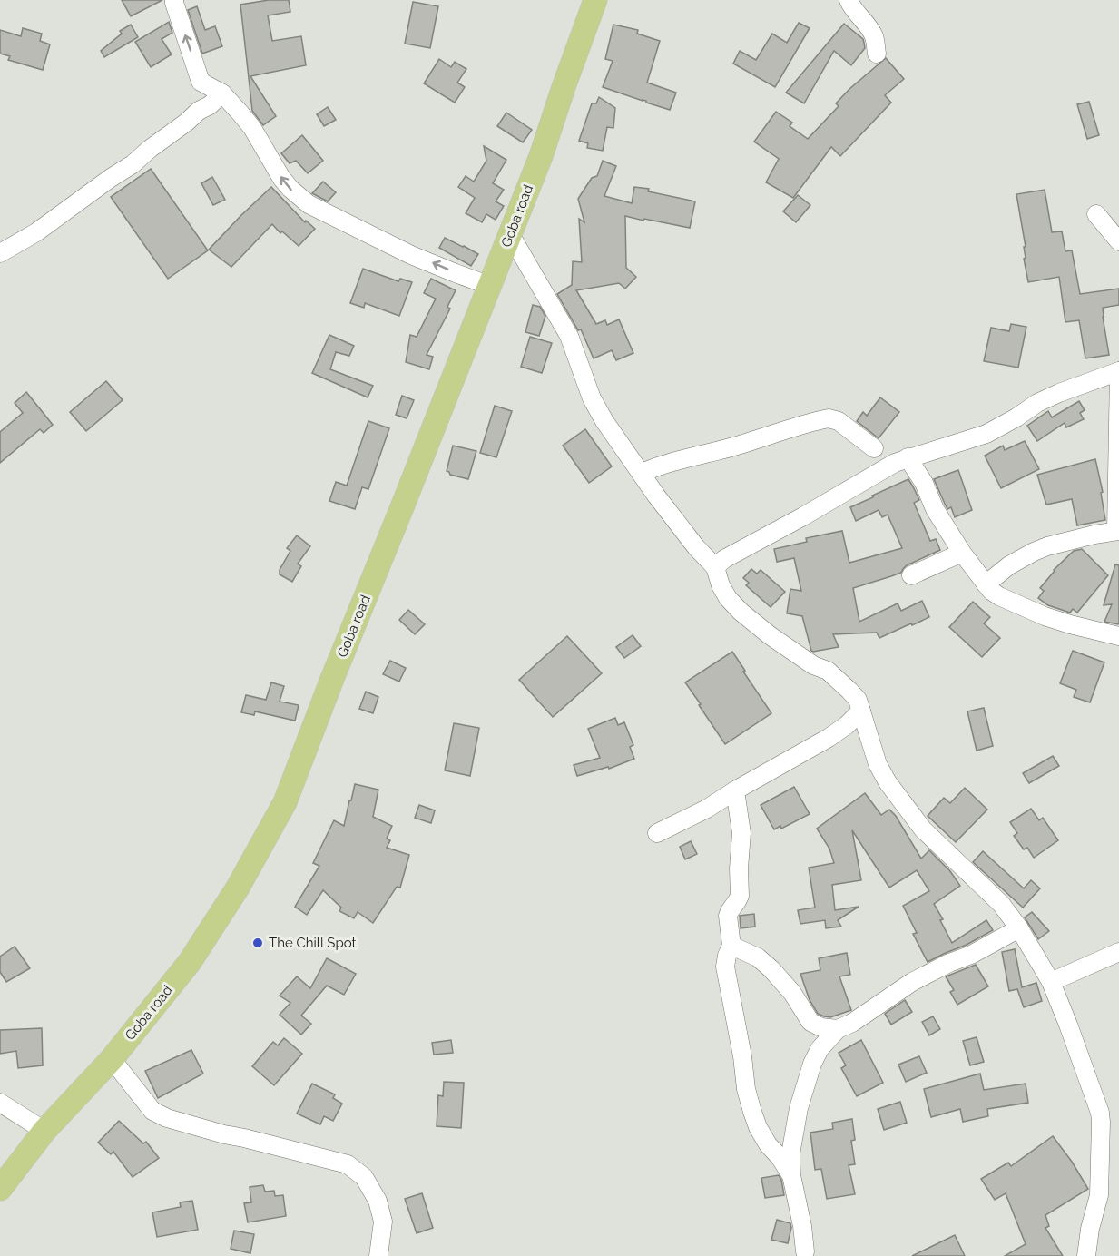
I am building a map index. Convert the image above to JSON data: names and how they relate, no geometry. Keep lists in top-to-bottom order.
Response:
{
  "streets": {
    "main road": ["Goba road"]
  },
  "places": ["The Chill Spot"]
}
